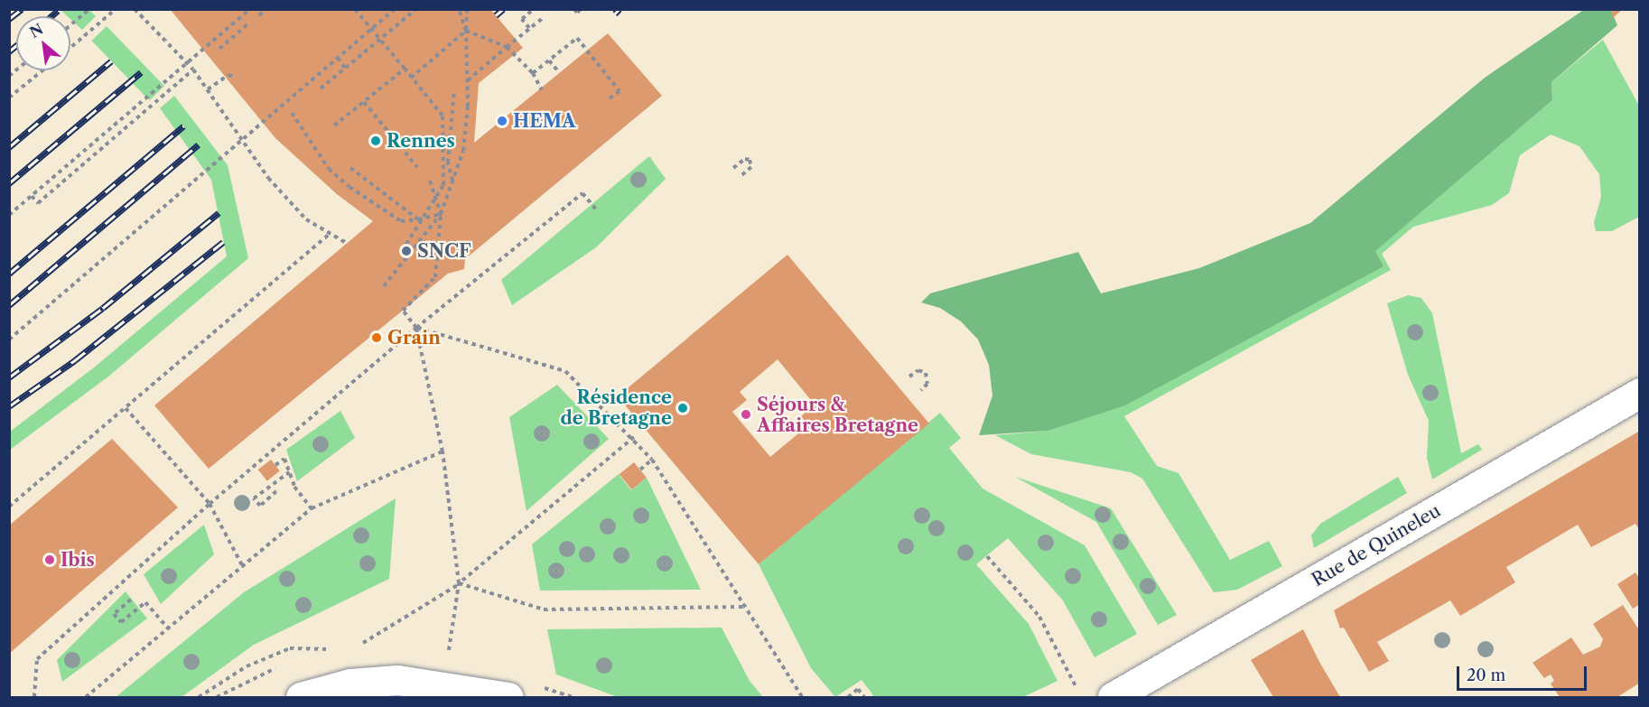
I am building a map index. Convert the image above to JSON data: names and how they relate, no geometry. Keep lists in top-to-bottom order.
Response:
{
  "streets": {
    "street": ["Rue de Quineleu"]
  },
  "places": [
    "HEMA",
    "Rennes",
    "SNCF",
    "Grain",
    "Résidence de Bretagne",
    "Séjours & Affaires Bretagne",
    "Ibis"
  ],
  "scale_bar": "20 m",
  "north": "top left"
}
